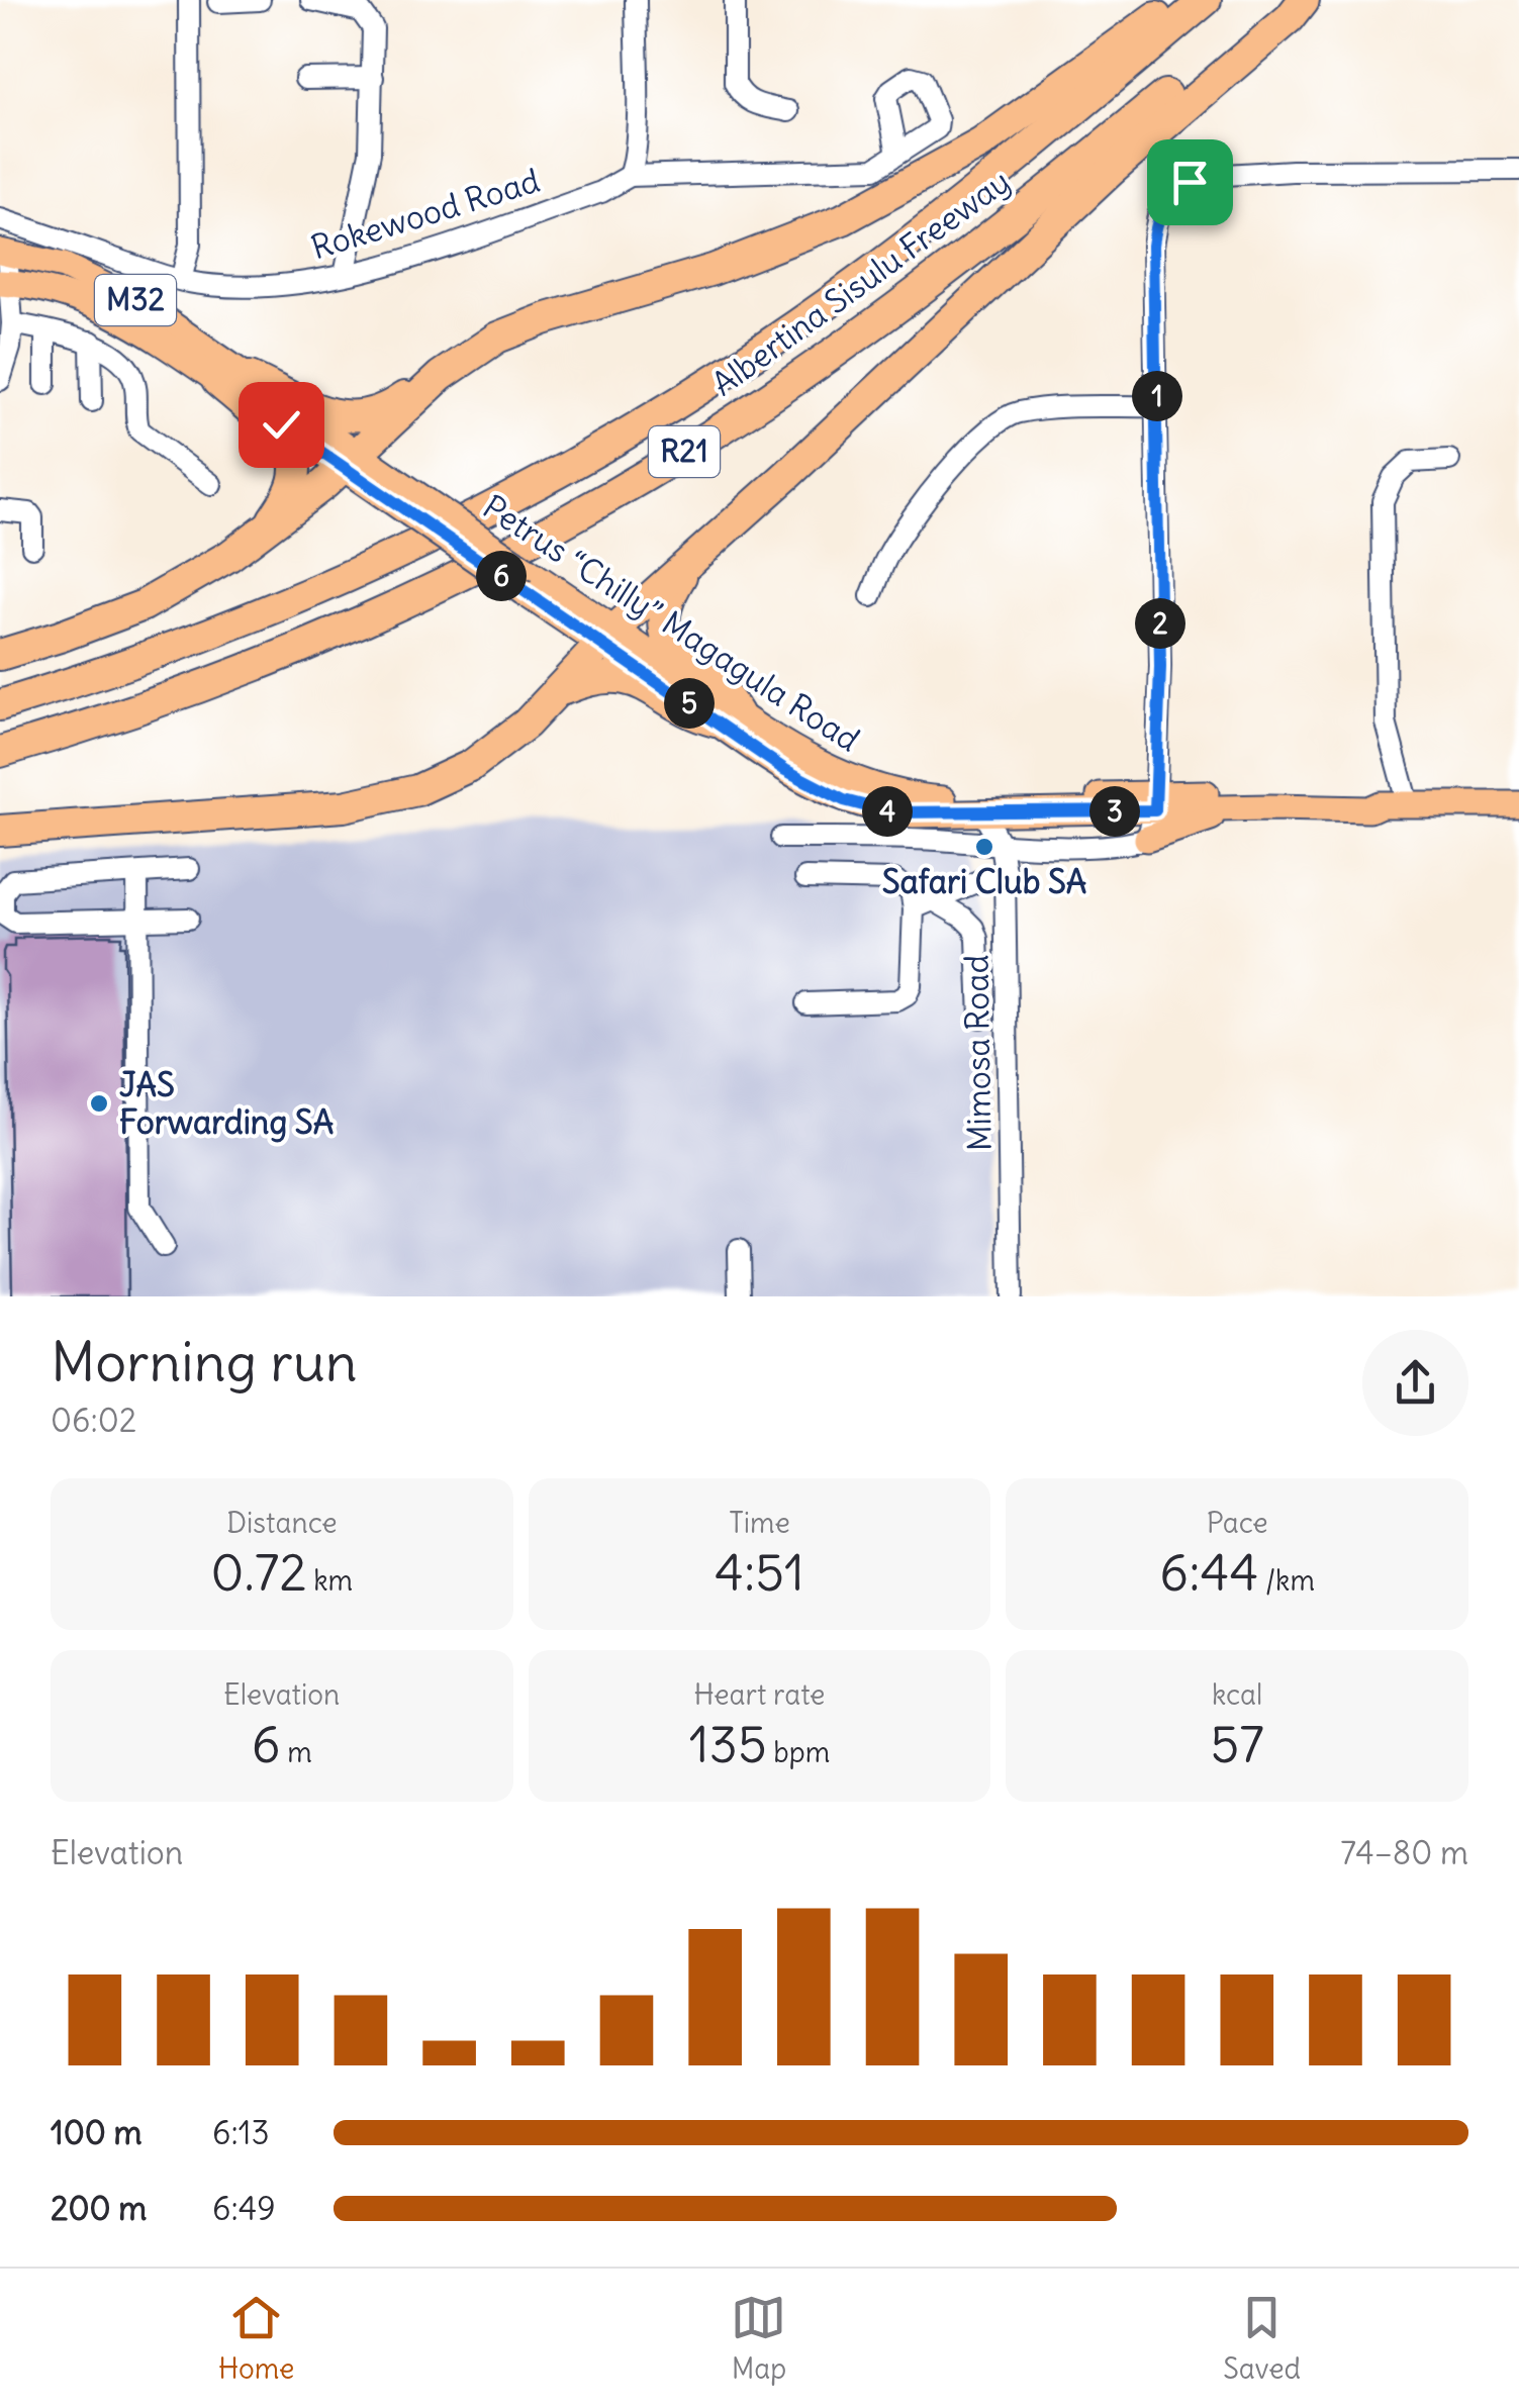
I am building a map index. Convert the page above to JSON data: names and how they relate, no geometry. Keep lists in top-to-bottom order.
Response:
{
  "streets": {
    "highway": ["Albertina Sisulu Freeway", "R21"],
    "main road": ["M32", "Petrus “Chilly” Magagula Road"],
    "street": ["Rokewood Road", "Mimosa Road"]
  },
  "crossings": [
    ["Petrus “Chilly” Magagula Road", "Mimosa Road"]
  ],
  "places": ["Safari Club SA", "JAS Forwarding SA"],
  "page": {
    "pins": [
      "1",
      "6",
      "2",
      "5",
      "3",
      "4"
    ],
    "heading": ["Morning run", "06:02"],
    "stats": [
      ["Distance", "0.72 km"],
      ["Time", "4:51"],
      ["Pace", "6:44 /km"],
      ["Elevation", "6 m"],
      ["Heart rate", "135 bpm"],
      ["kcal", "57"]
    ],
    "chart": ["Elevation", "74–80 m"],
    "list": [
      {
        "name": "100 m",
        "note": "6:13"
      },
      {
        "name": "200 m",
        "note": "6:49"
      }
    ],
    "tabs": ["Home", "Map", "Saved"]
  }
}
